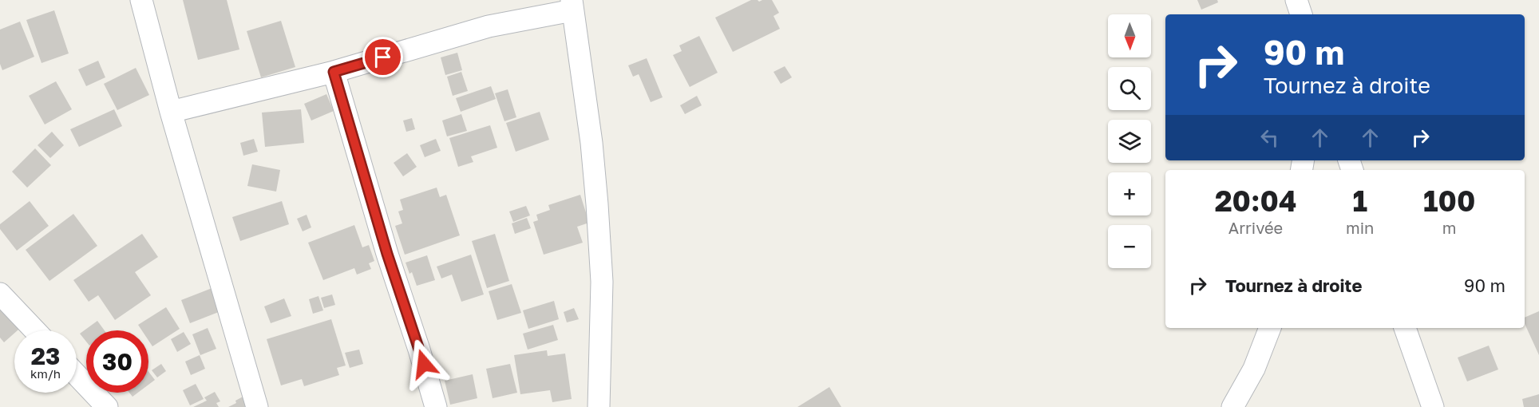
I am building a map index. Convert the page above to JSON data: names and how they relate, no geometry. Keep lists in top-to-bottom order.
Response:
{
  "north": "bottom",
  "page": {
    "map_buttons": ["+", "−"],
    "turn": ["90 m", "Tournez à droite"],
    "eta": [
      "20:04",
      "Arrivée",
      "1",
      "min",
      "100",
      "m"
    ],
    "list": [
      {
        "name": "Tournez à droite",
        "value": "90 m"
      }
    ],
    "speed": "23 km/h",
    "limit": "30"
  }
}
